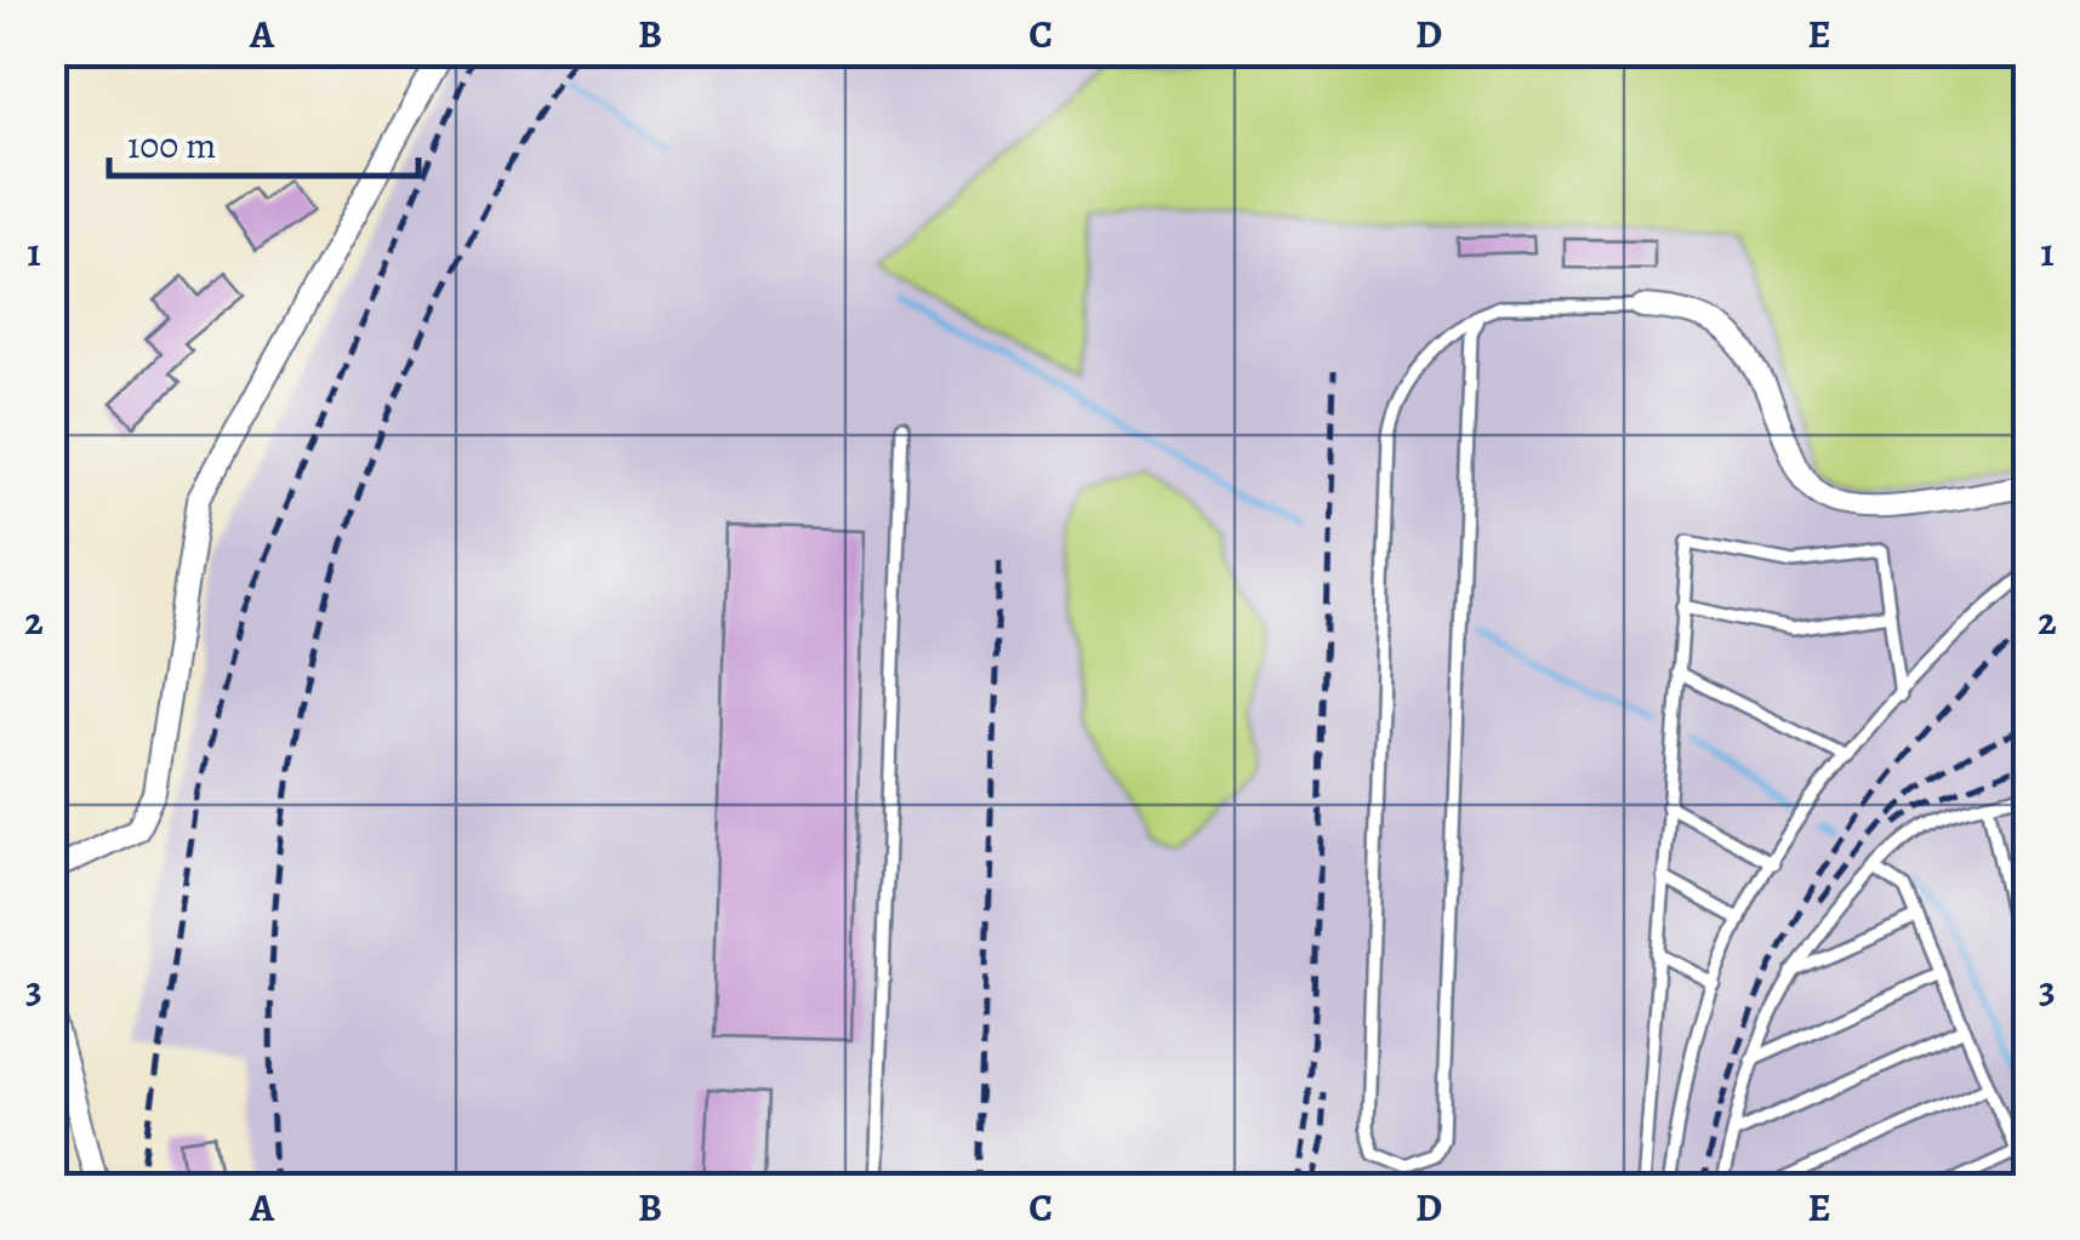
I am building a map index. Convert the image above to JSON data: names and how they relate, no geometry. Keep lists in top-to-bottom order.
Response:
{
  "scale_bar": "100 m",
  "grid": {
    "columns": [
      "A",
      "B",
      "C",
      "D",
      "E"
    ],
    "rows": ["1", "2", "3"]
  }
}
